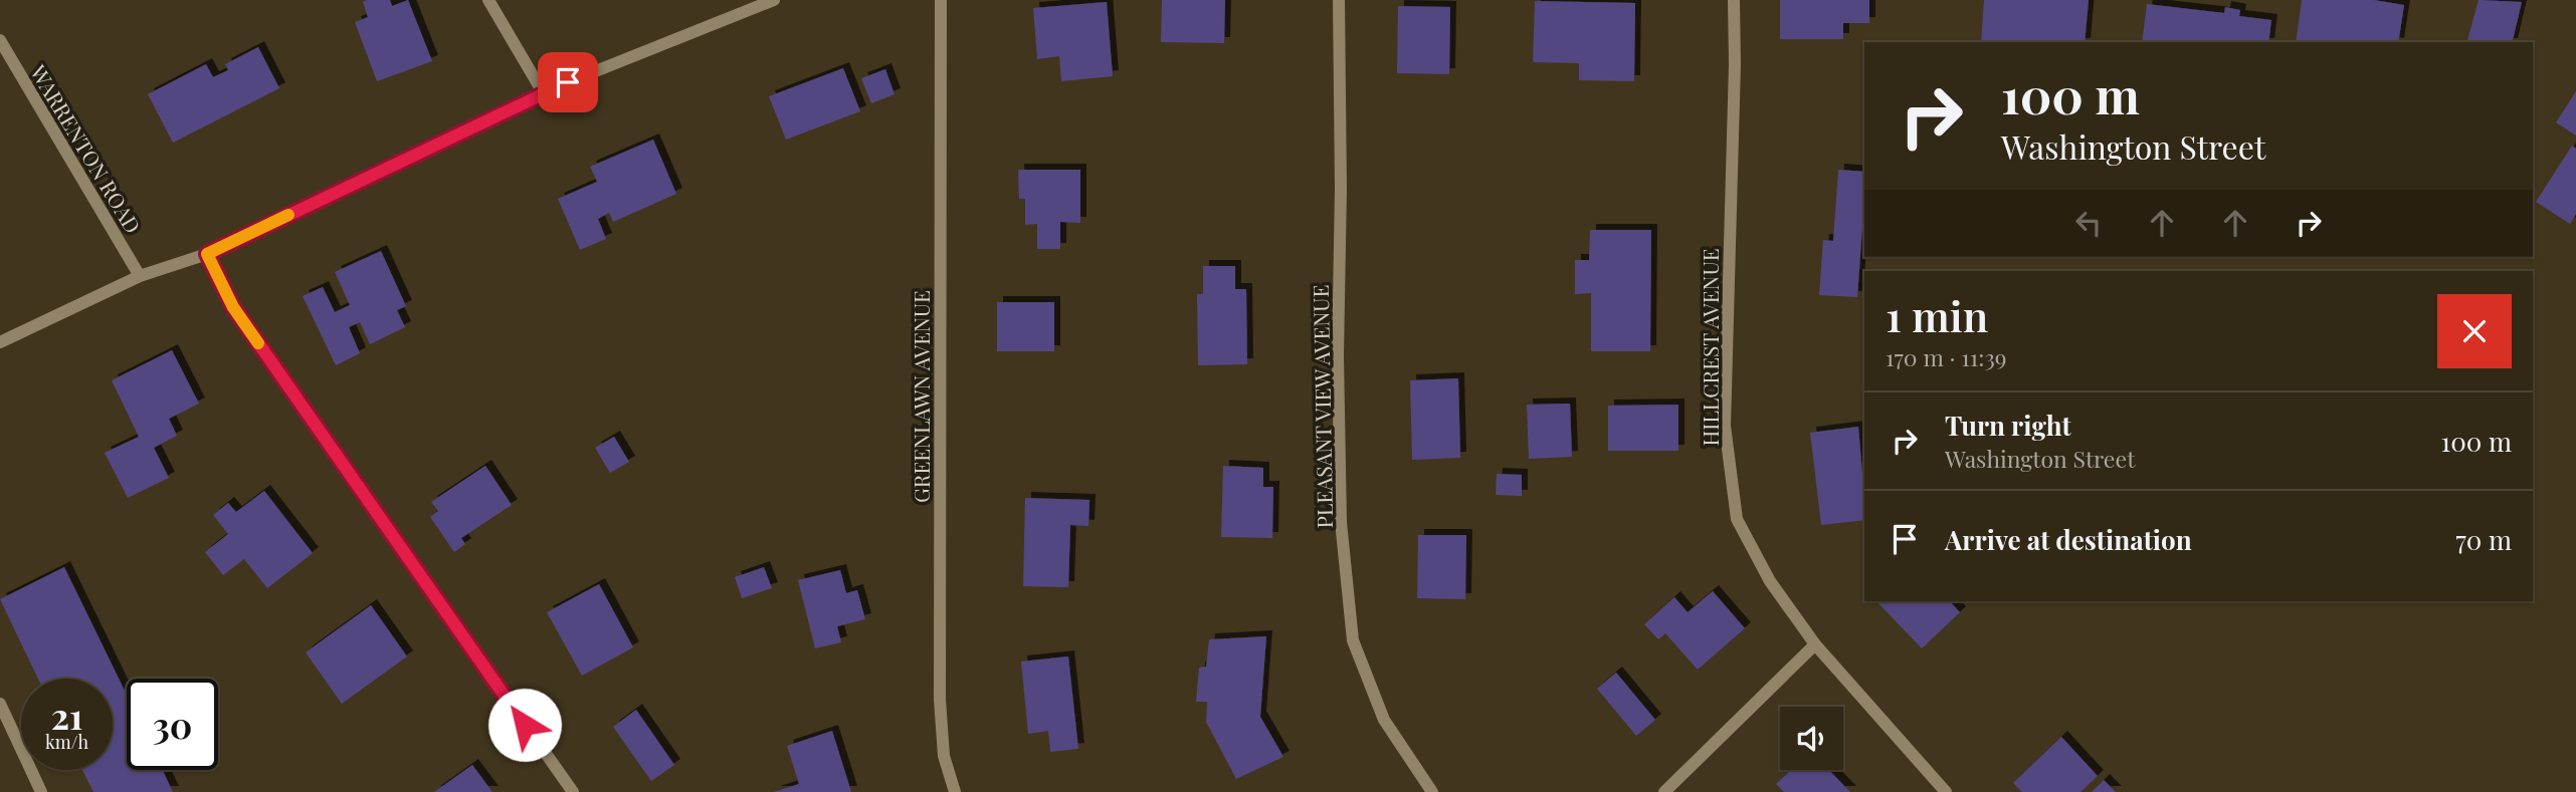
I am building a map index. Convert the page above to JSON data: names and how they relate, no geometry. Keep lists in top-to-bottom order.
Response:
{
  "streets": {
    "street": [
      "WARRENTON ROAD",
      "HILLCREST AVENUE",
      "GREENLAWN AVENUE",
      "PLEASANT VIEW AVENUE"
    ]
  },
  "page": {
    "turn": ["100 m", "Washington Street"],
    "heading": ["1 min", "170 m · 11:39"],
    "list": [
      {
        "name": "Turn right",
        "note": "Washington Street",
        "value": "100 m"
      },
      {
        "name": "Arrive at destination",
        "value": "70 m"
      }
    ],
    "speed": "21 km/h",
    "limit": "30"
  }
}
